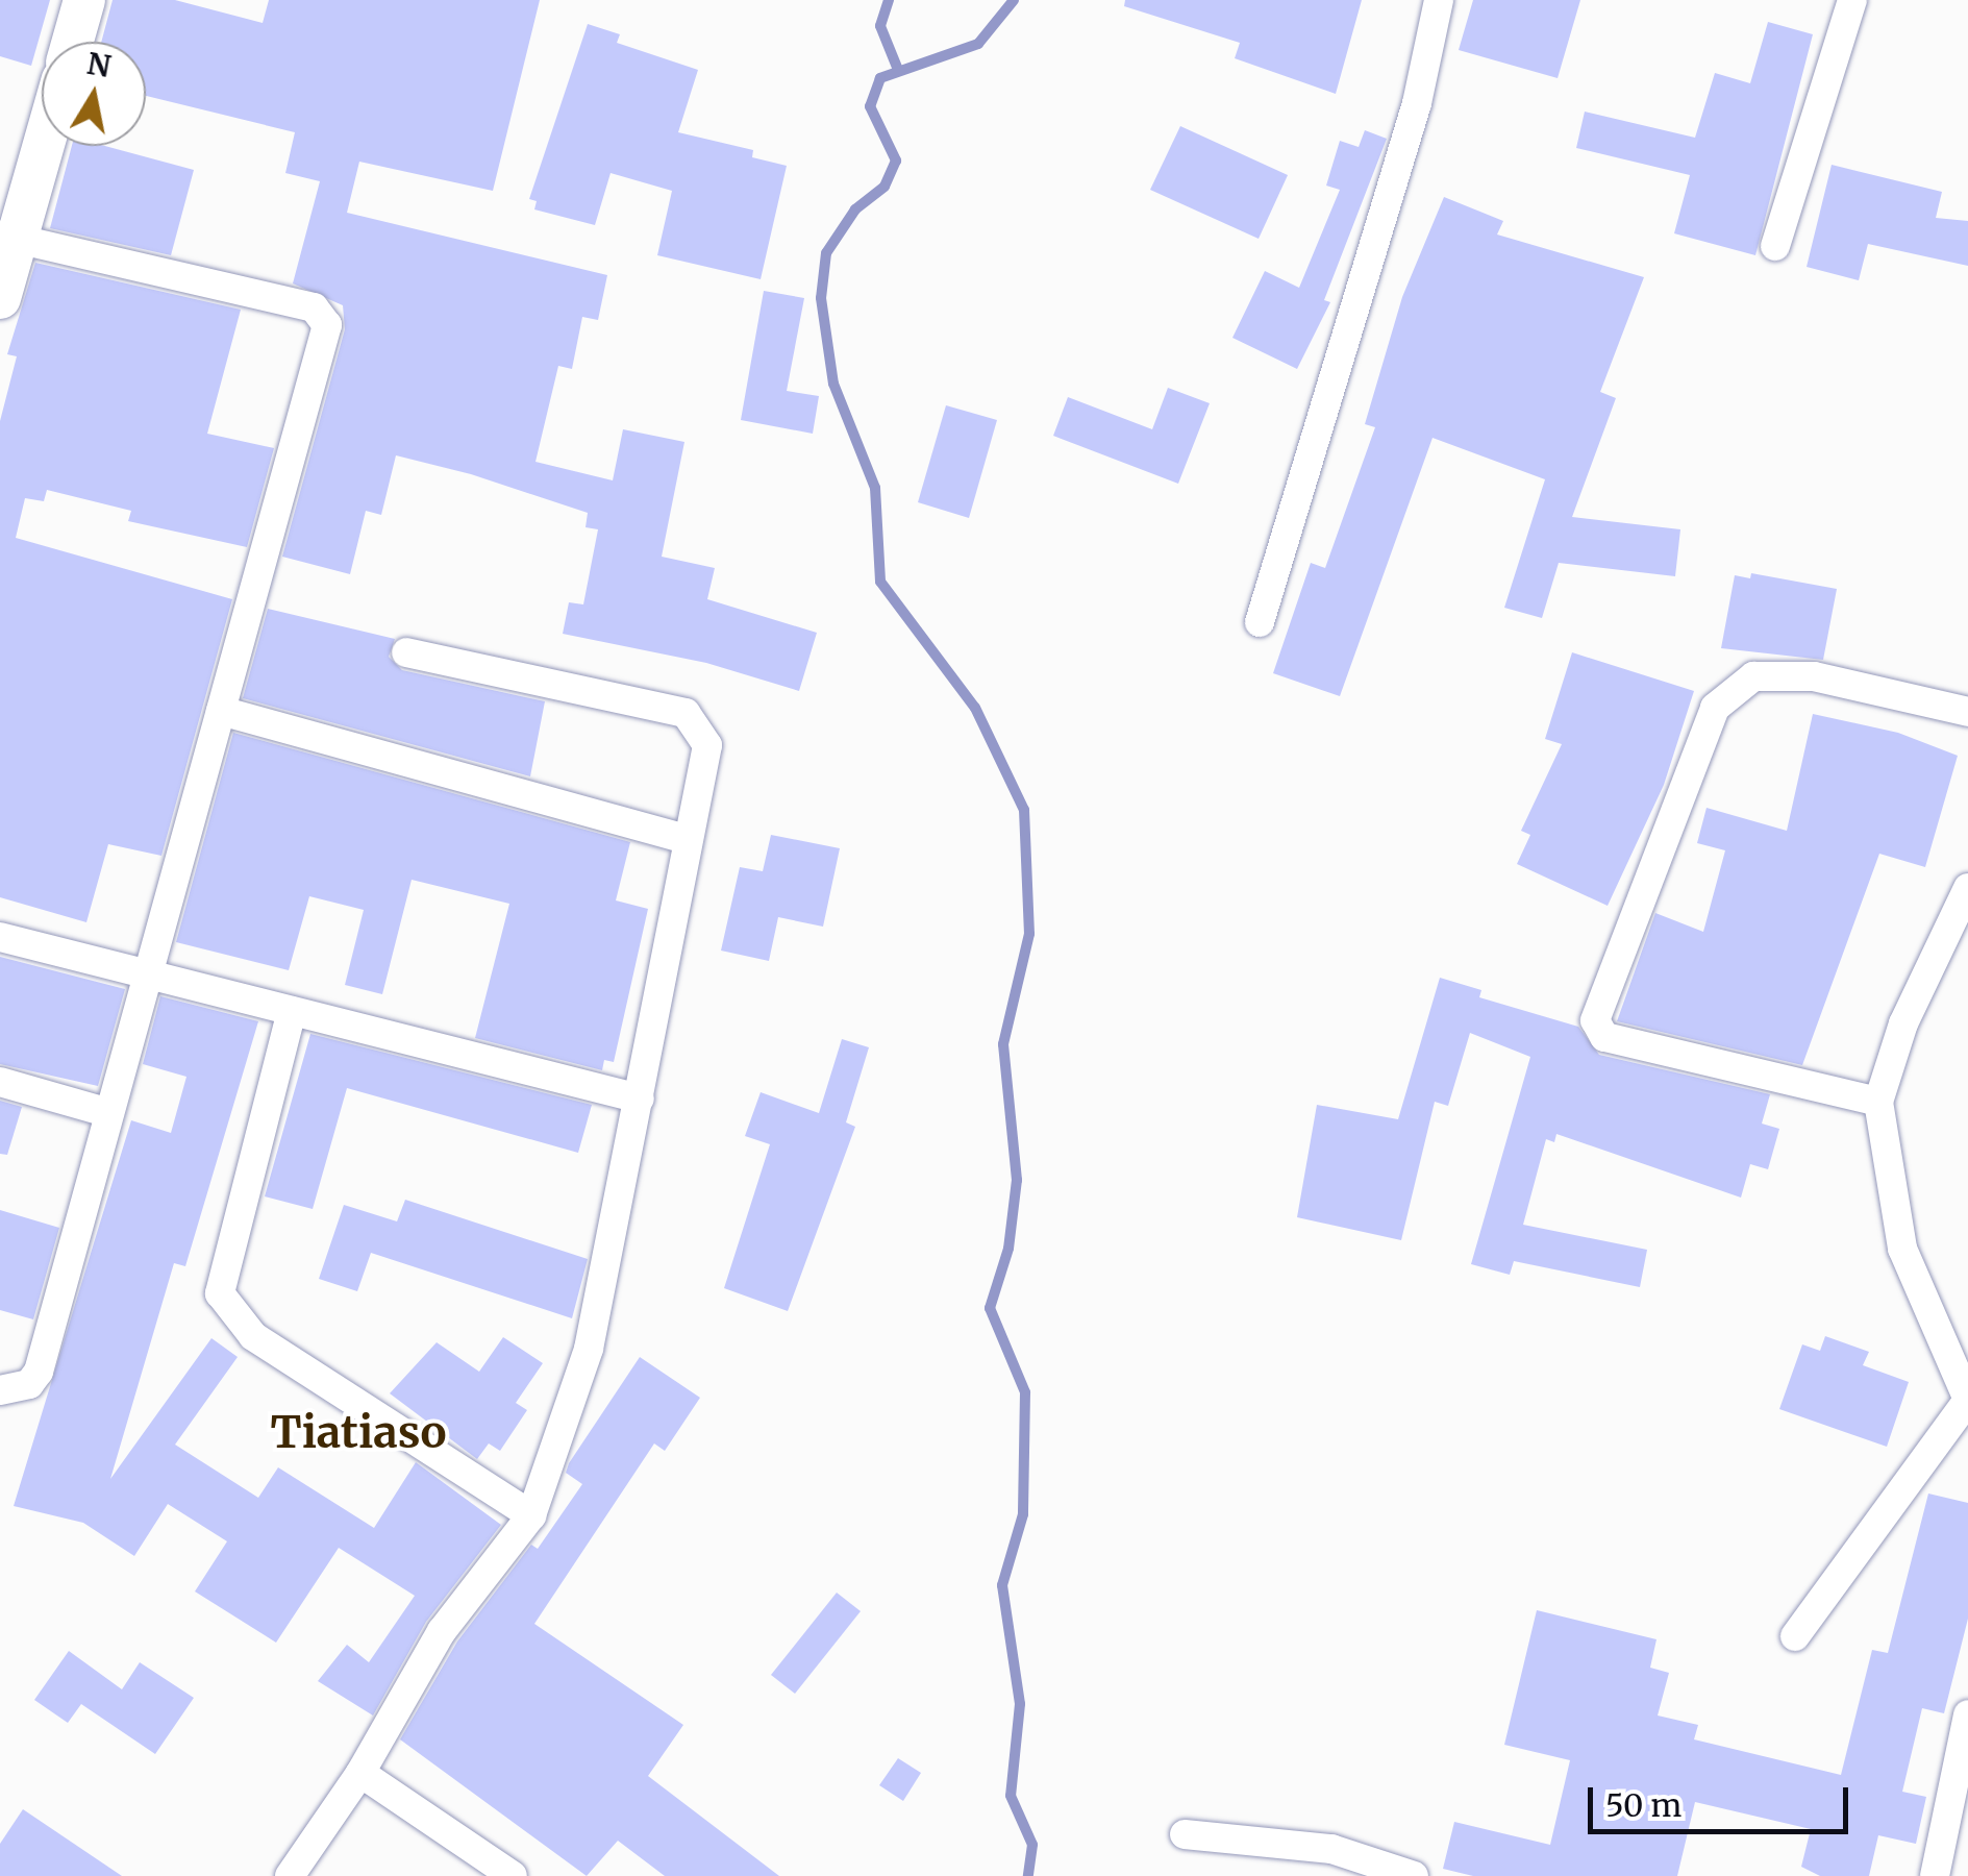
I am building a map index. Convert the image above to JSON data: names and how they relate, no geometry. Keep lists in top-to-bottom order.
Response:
{
  "districts": ["Tiatiaso"],
  "scale_bar": "50 m",
  "north": "top"
}
